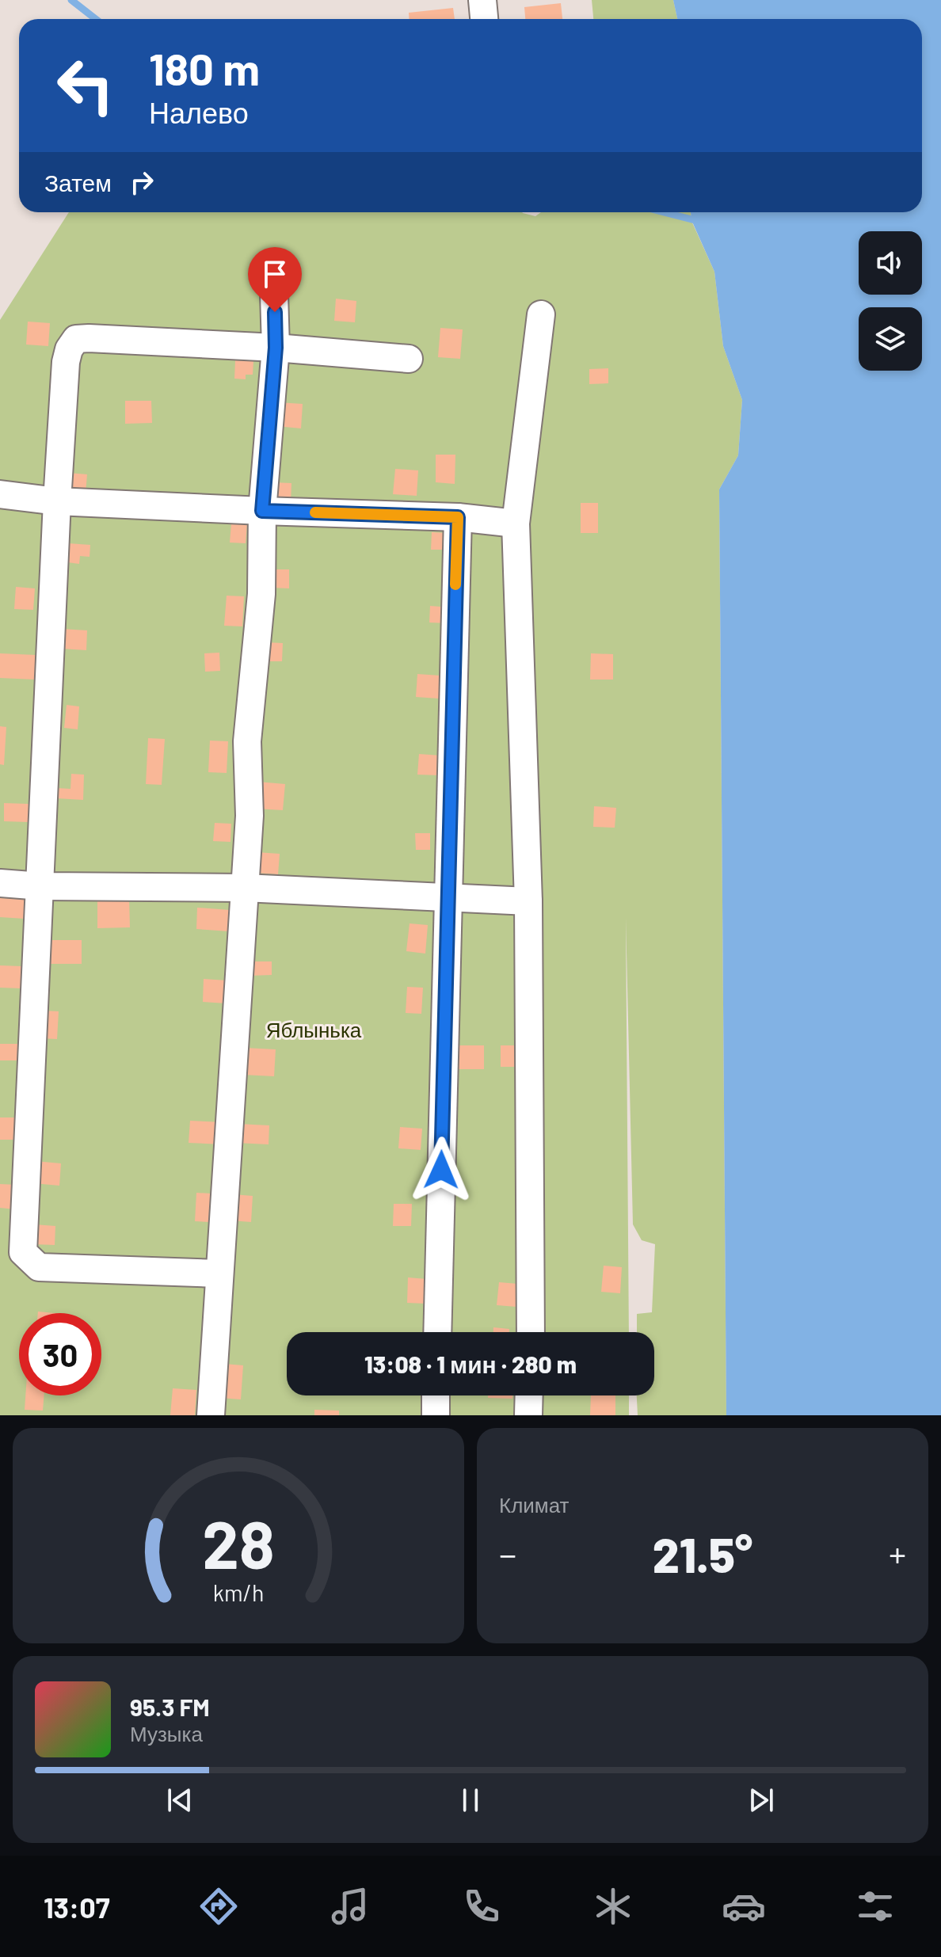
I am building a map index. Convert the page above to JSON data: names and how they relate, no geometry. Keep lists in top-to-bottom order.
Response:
{
  "parks": ["Яблынька"],
  "page": {
    "turn": ["180 m", "Налево"],
    "then": "Затем",
    "limit": "30",
    "trip": "13:08 · 1 мин · 280 m",
    "tile": "Климат",
    "heat": ["−", "21.5°", "+"],
    "song": ["95.3 FM", "Музыка"],
    "tabs": "13:07",
    "gauge": ["28", "km/h"]
  }
}
